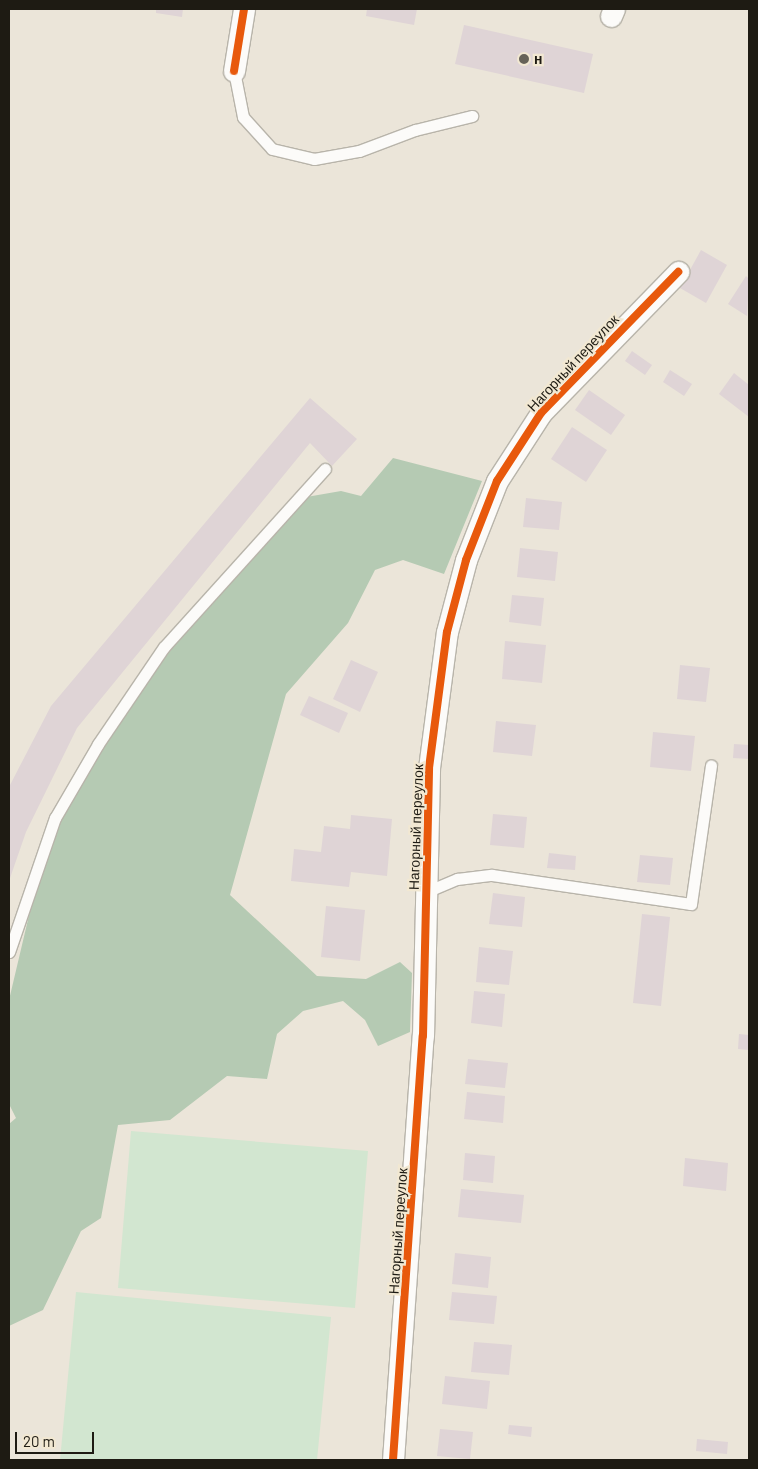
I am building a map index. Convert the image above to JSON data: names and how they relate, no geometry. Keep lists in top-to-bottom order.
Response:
{
  "streets": {
    "street": ["Нагорный переулок"]
  },
  "places": ["н"],
  "scale_bar": "20 m"
}
